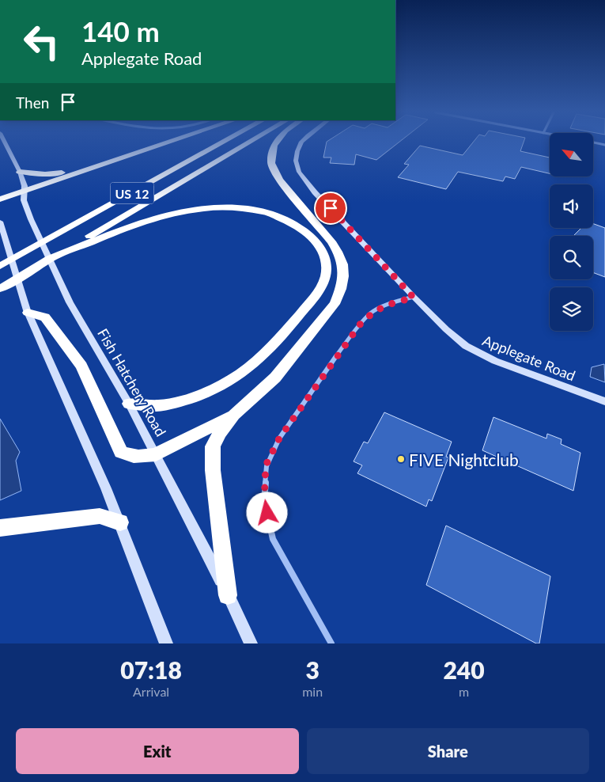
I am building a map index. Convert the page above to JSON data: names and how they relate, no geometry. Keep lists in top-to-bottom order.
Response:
{
  "streets": {
    "highway": ["US 12"],
    "main road": ["Applegate Road", "Fish Hatchery Road"]
  },
  "places": ["FIVE Nightclub"],
  "north": "top left",
  "page": {
    "turn": ["140 m", "Applegate Road"],
    "then": "Then",
    "eta": [
      "07:18",
      "Arrival",
      "3",
      "min",
      "240",
      "m"
    ],
    "buttons": ["Exit", "Share"]
  }
}
